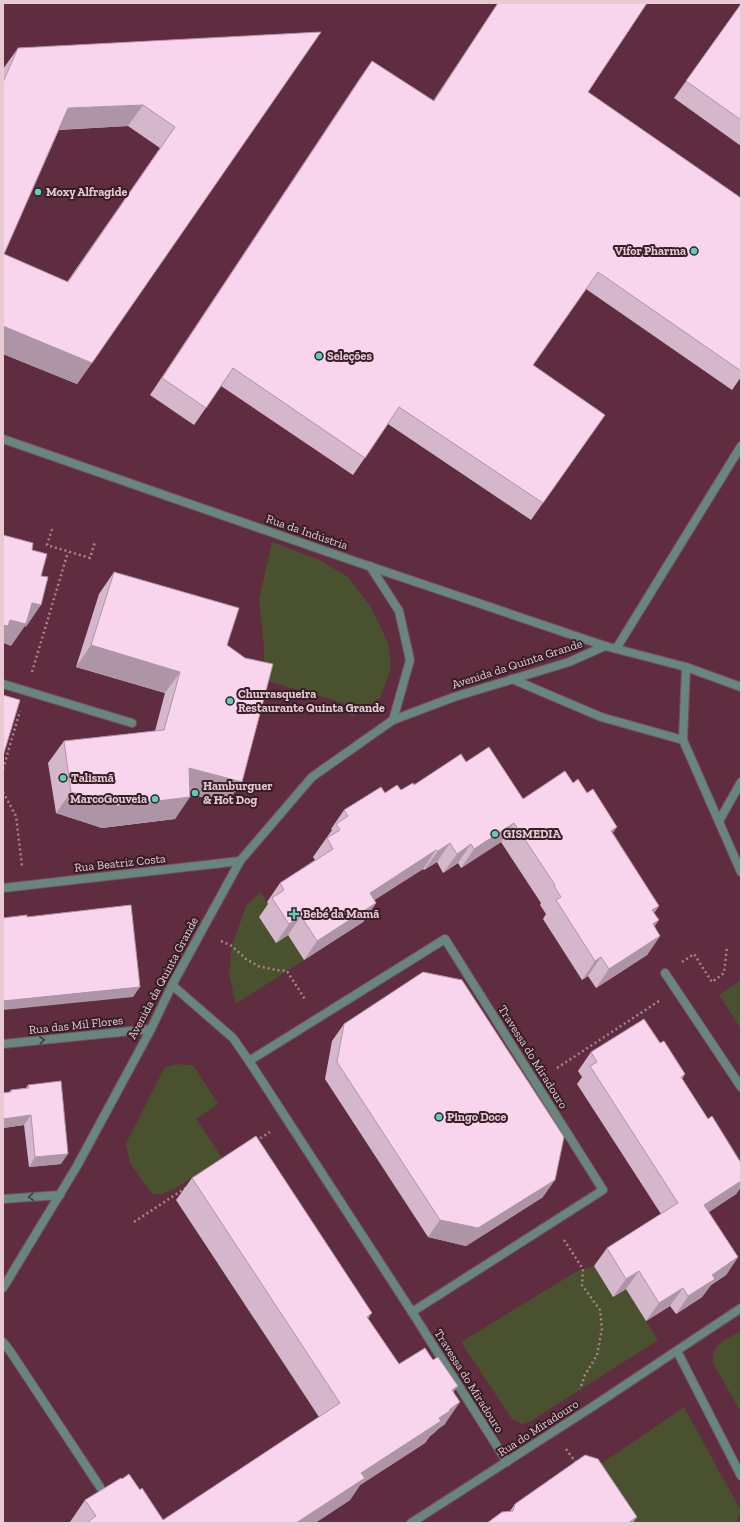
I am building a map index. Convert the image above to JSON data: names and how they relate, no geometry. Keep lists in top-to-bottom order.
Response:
{
  "streets": {
    "street": [
      "Rua da Indústria",
      "Avenida da Quinta Grande",
      "Rua Beatriz Costa",
      "Rua das Mil Flores",
      "Travessa do Miradouro",
      "Rua do Miradouro"
    ]
  },
  "crossings": [
    ["Rua da Indústria", "Avenida da Quinta Grande"],
    ["Avenida da Quinta Grande", "Rua Beatriz Costa"],
    ["Avenida da Quinta Grande", "Rua das Mil Flores"],
    ["Avenida da Quinta Grande", "Travessa do Miradouro"],
    ["Travessa do Miradouro", "Rua do Miradouro"]
  ],
  "one_way": ["Rua das Mil Flores"],
  "places": {
    "other": [
      "Moxy Alfragide",
      "Vifor Pharma",
      "Seleções",
      "Churrasqueira Restaurante Quinta Grande",
      "Talismã",
      "Hamburguer & Hot Dog",
      "MarcoGouveia",
      "GISMEDIA",
      "Pingo Doce"
    ],
    "health": ["Bebé da Mamã"]
  }
}
